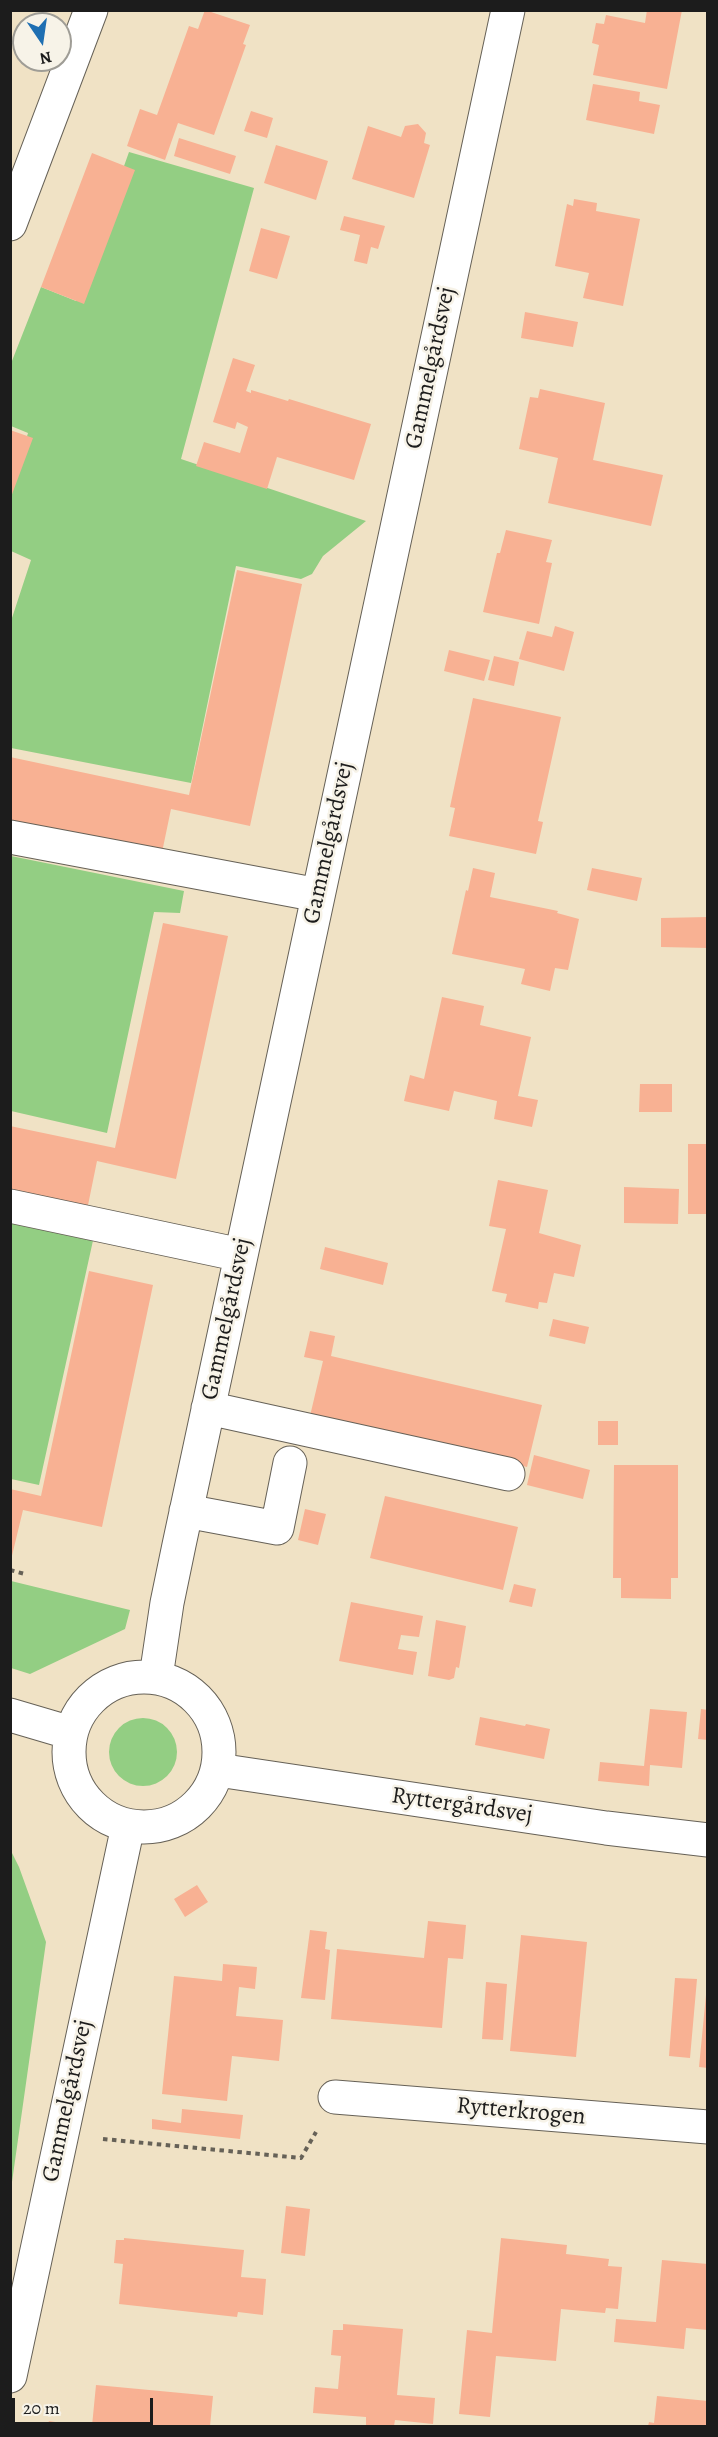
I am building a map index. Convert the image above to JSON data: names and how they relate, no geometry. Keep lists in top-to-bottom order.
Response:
{
  "streets": {
    "street": ["Gammelgårdsvej", "Ryttergårdsvej", "Rytterkrogen"]
  },
  "crossings": [
    ["Gammelgårdsvej", "Ryttergårdsvej"]
  ],
  "scale_bar": "20 m",
  "north": "bottom"
}
